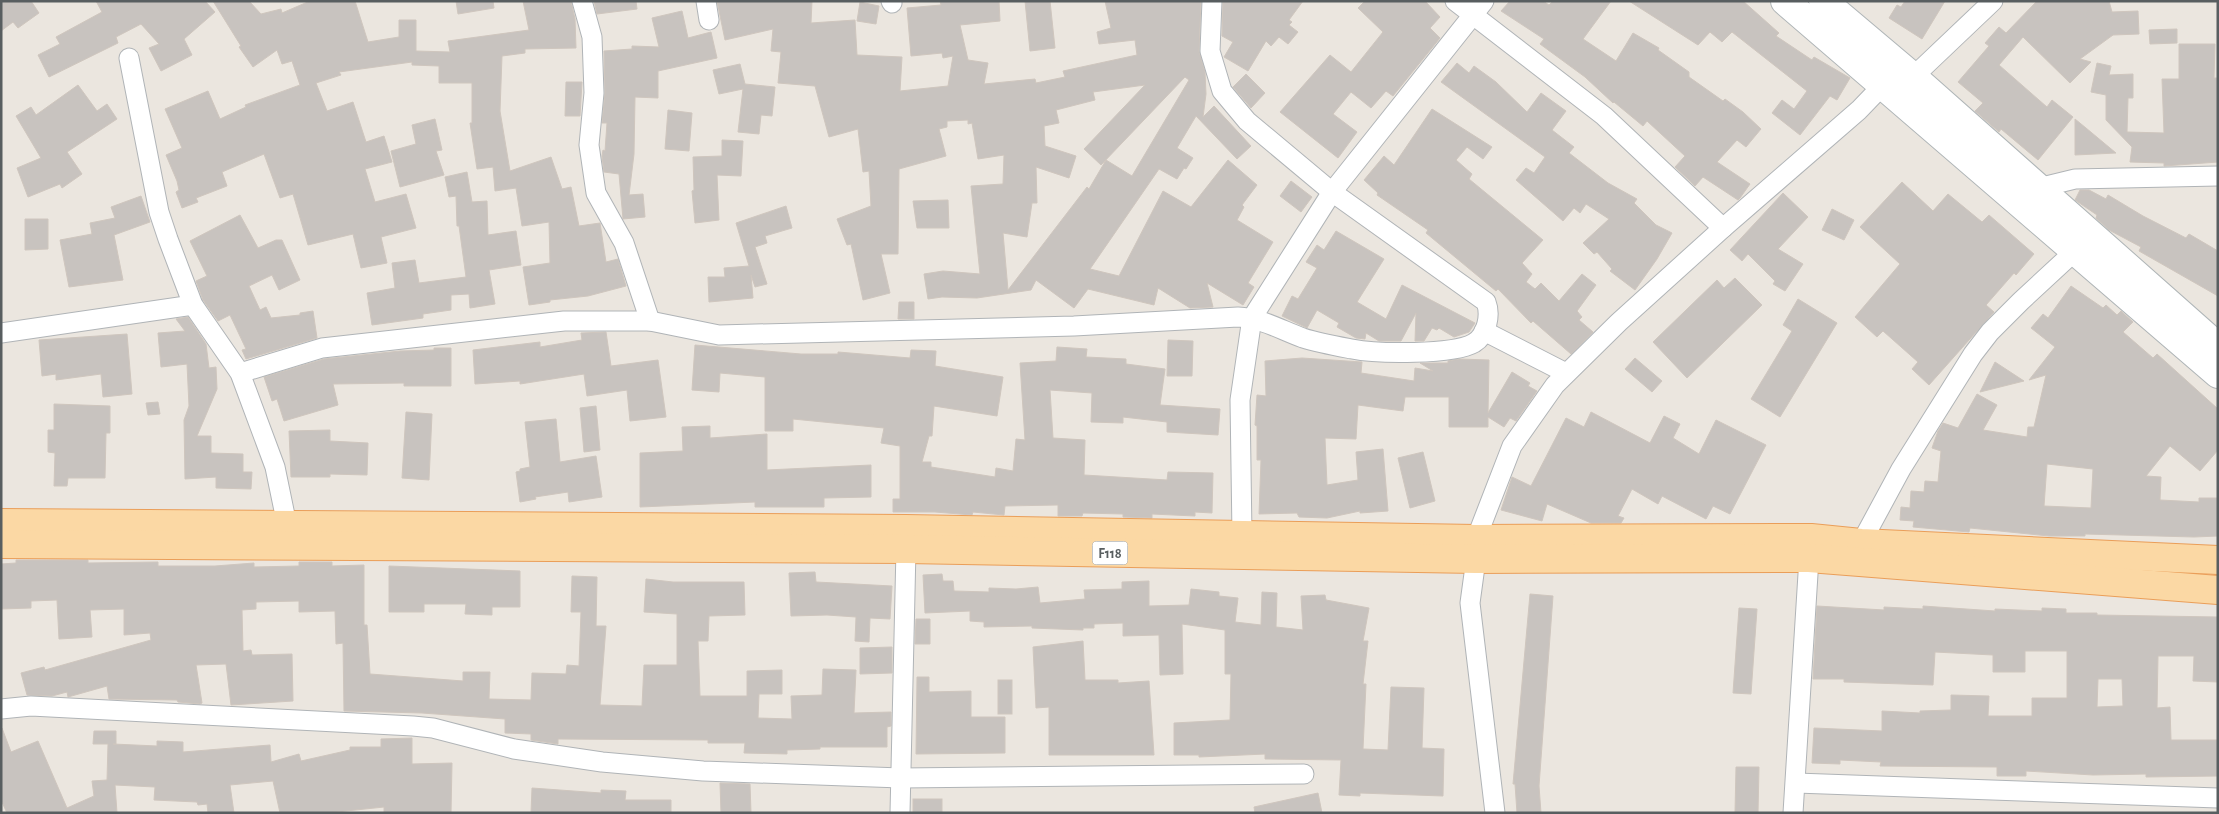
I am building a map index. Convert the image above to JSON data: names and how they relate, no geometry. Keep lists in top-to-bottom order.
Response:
{
  "streets": {
    "main road": ["F118"]
  }
}
